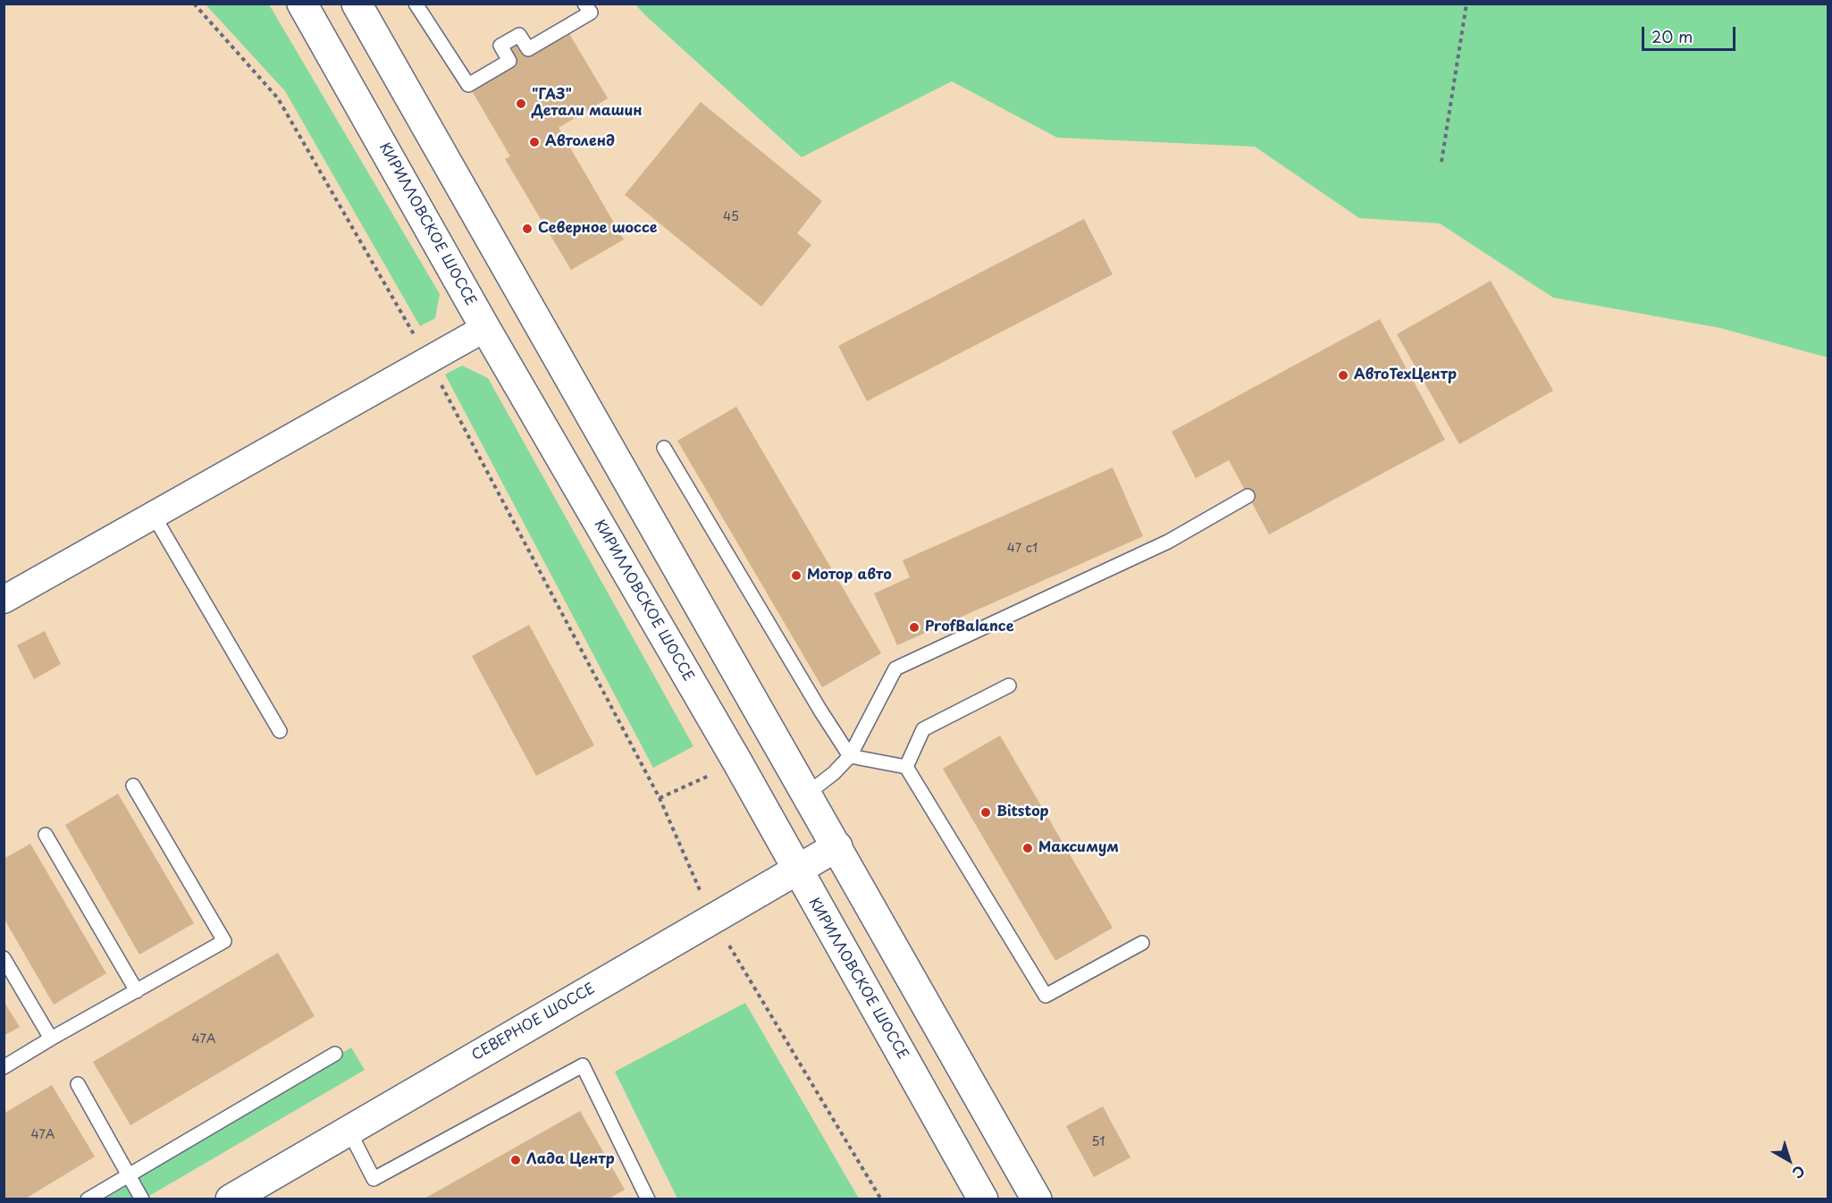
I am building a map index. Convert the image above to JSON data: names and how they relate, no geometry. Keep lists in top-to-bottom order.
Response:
{
  "streets": {
    "main road": ["КИРИЛЛОВСКОЕ ШОССЕ", "СЕВЕРНОЕ ШОССЕ"]
  },
  "crossings": [
    ["КИРИЛЛОВСКОЕ ШОССЕ", "СЕВЕРНОЕ ШОССЕ"]
  ],
  "places": [
    "\"ГАЗ\" Детали машин",
    "Автоленд",
    "Северное шоссе",
    "АвтоТехЦентр",
    "Мотор авто",
    "ProfBalance",
    "Bitstop",
    "Максимум",
    "Лада Центр"
  ],
  "house_numbers": [
    "45",
    "47 с1",
    "47А",
    "47А",
    "51"
  ],
  "scale_bar": "20 m",
  "north": "bottom right"
}
